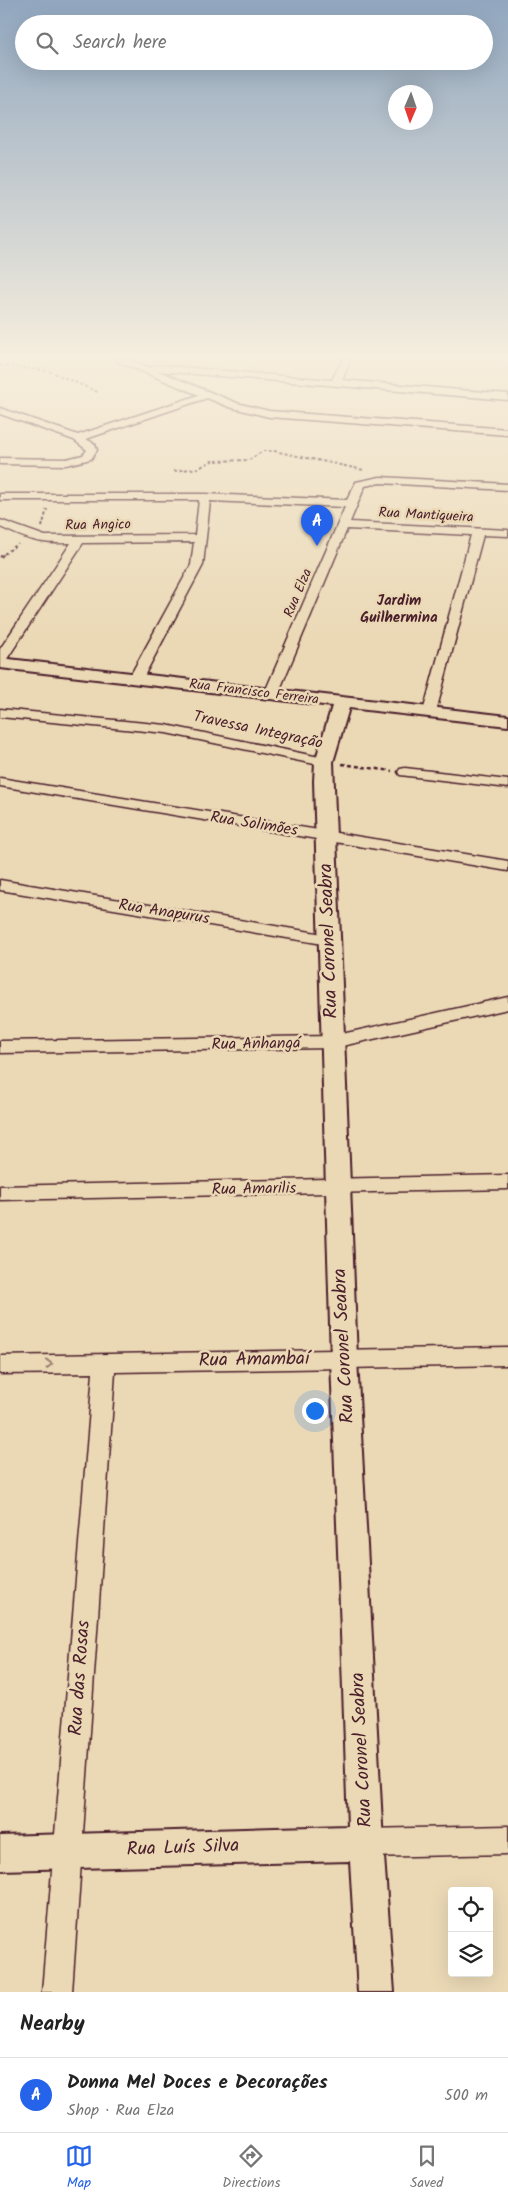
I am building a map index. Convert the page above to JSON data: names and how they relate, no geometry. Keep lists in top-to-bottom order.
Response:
{
  "streets": {
    "street": [
      "Rua Mantiqueira",
      "Rua Angico",
      "Rua Elza",
      "Rua Francisco Ferreira",
      "Travessa Integração",
      "Rua Solimões",
      "Rua Anapurus",
      "Rua Coronel Seabra",
      "Rua Anhangá",
      "Rua Amarilis",
      "Rua Amambaí",
      "Rua das Rosas",
      "Rua Luís Silva"
    ]
  },
  "crossings": [
    ["Rua Mantiqueira", "Rua Elza"],
    ["Rua Elza", "Rua Francisco Ferreira"],
    ["Rua Francisco Ferreira", "Rua Coronel Seabra"],
    ["Travessa Integração", "Rua Coronel Seabra"],
    ["Rua Solimões", "Rua Coronel Seabra"],
    ["Rua Anapurus", "Rua Coronel Seabra"],
    ["Rua Coronel Seabra", "Rua Anhangá"],
    ["Rua Coronel Seabra", "Rua Amarilis"],
    ["Rua Coronel Seabra", "Rua Amambaí"],
    ["Rua Coronel Seabra", "Rua Luís Silva"],
    ["Rua Amambaí", "Rua das Rosas"],
    ["Rua das Rosas", "Rua Luís Silva"]
  ],
  "districts": ["Jardim Guilhermina"],
  "north": "bottom",
  "page": {
    "search": "Search here",
    "pins": "A",
    "heading": "Nearby",
    "list": [
      {
        "mark": "A",
        "name": "Donna Mel Doces e Decorações",
        "note": "Shop · Rua Elza",
        "value": "500 m"
      }
    ],
    "nav": ["Map", "Directions", "Saved"]
  }
}
